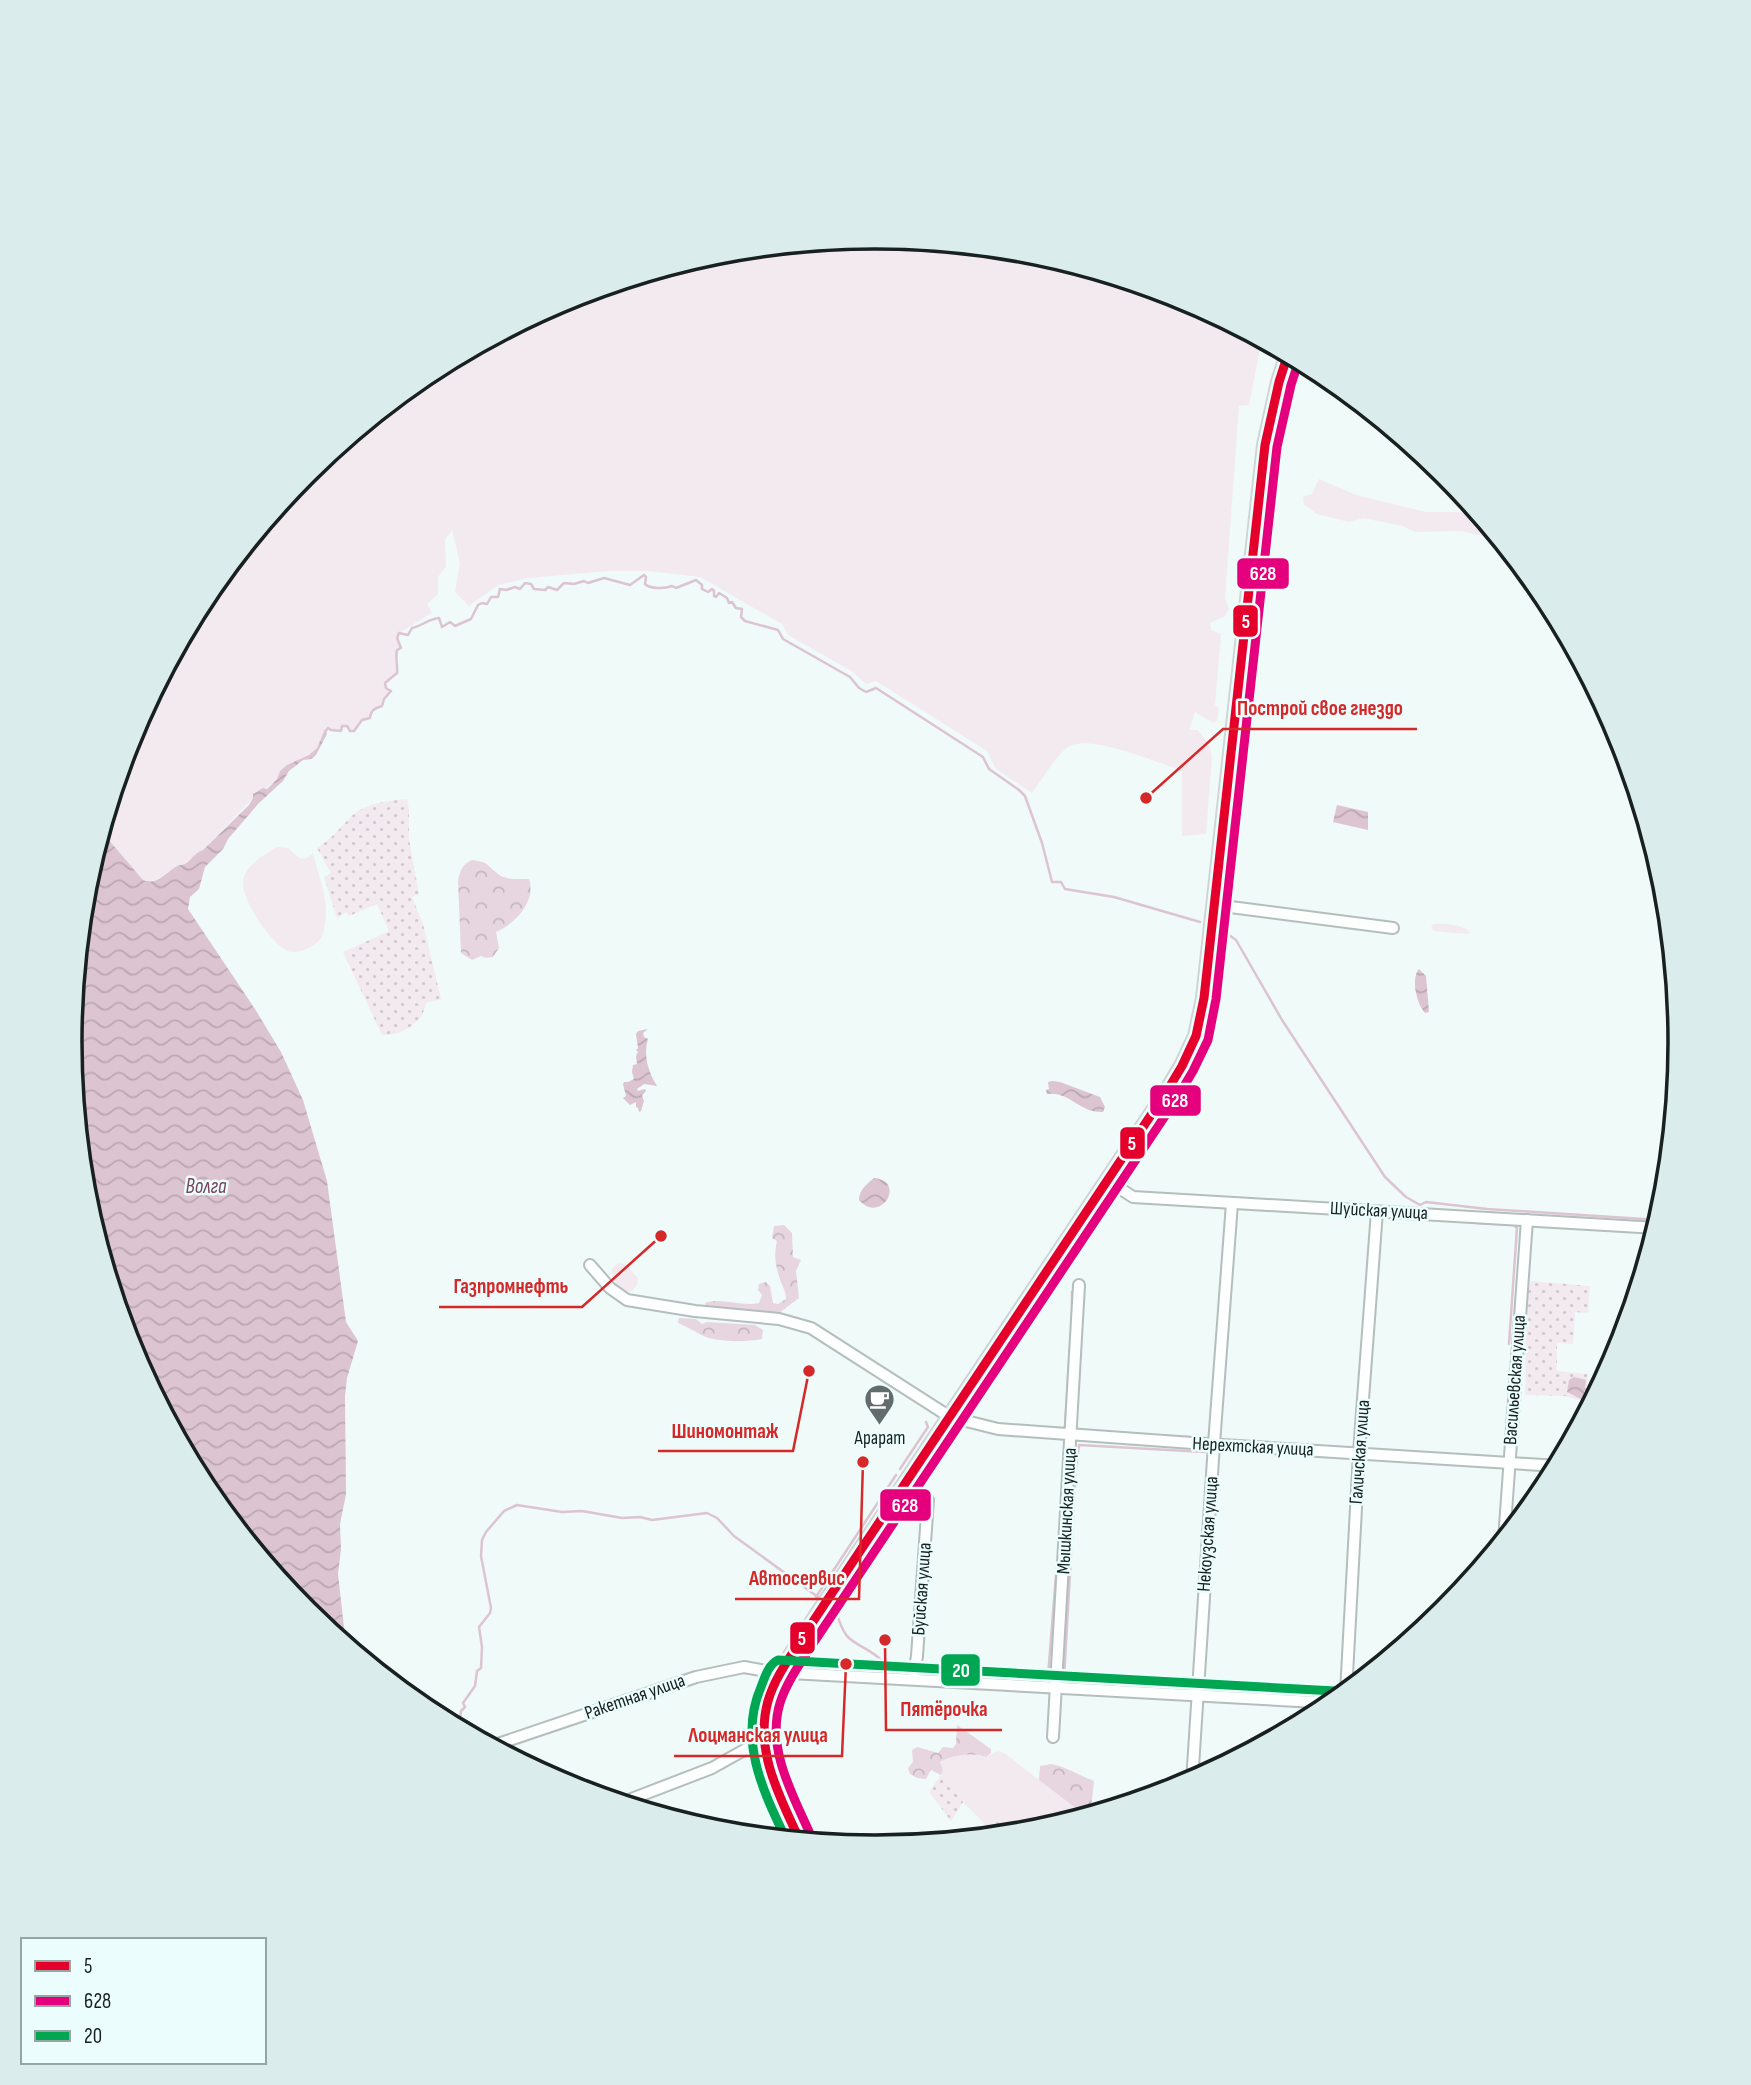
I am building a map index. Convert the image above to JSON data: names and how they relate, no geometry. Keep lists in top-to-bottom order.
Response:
{
  "streets": {
    "street": [
      "Шуйская улица",
      "Васильевская улица",
      "Нерехтская улица",
      "Галичская улица",
      "Мышкинская улица",
      "Некоузская улица",
      "Буйская улица",
      "Ракетная улица"
    ]
  },
  "crossings": [
    ["Шуйская улица", "Васильевская улица"],
    ["Шуйская улица", "Галичская улица"],
    ["Шуйская улица", "Некоузская улица"],
    ["Васильевская улица", "Нерехтская улица"],
    ["Нерехтская улица", "Галичская улица"],
    ["Нерехтская улица", "Мышкинская улица"],
    ["Нерехтская улица", "Некоузская улица"],
    ["Мышкинская улица", "Ракетная улица"],
    ["Некоузская улица", "Ракетная улица"],
    ["Буйская улица", "Ракетная улица"]
  ],
  "water": ["Волга"],
  "places": {
    "other": [
      "Построй свое гнездо",
      "Газпромнефть",
      "Шиномонтаж",
      "Автосервис",
      "Пятёрочка",
      "Лоцманская улица"
    ],
    "cafe": ["Арарат"]
  },
  "lines": ["transit line 5", "transit line 628", "transit line 20"],
  "legend": ["5", "628", "20"]
}
